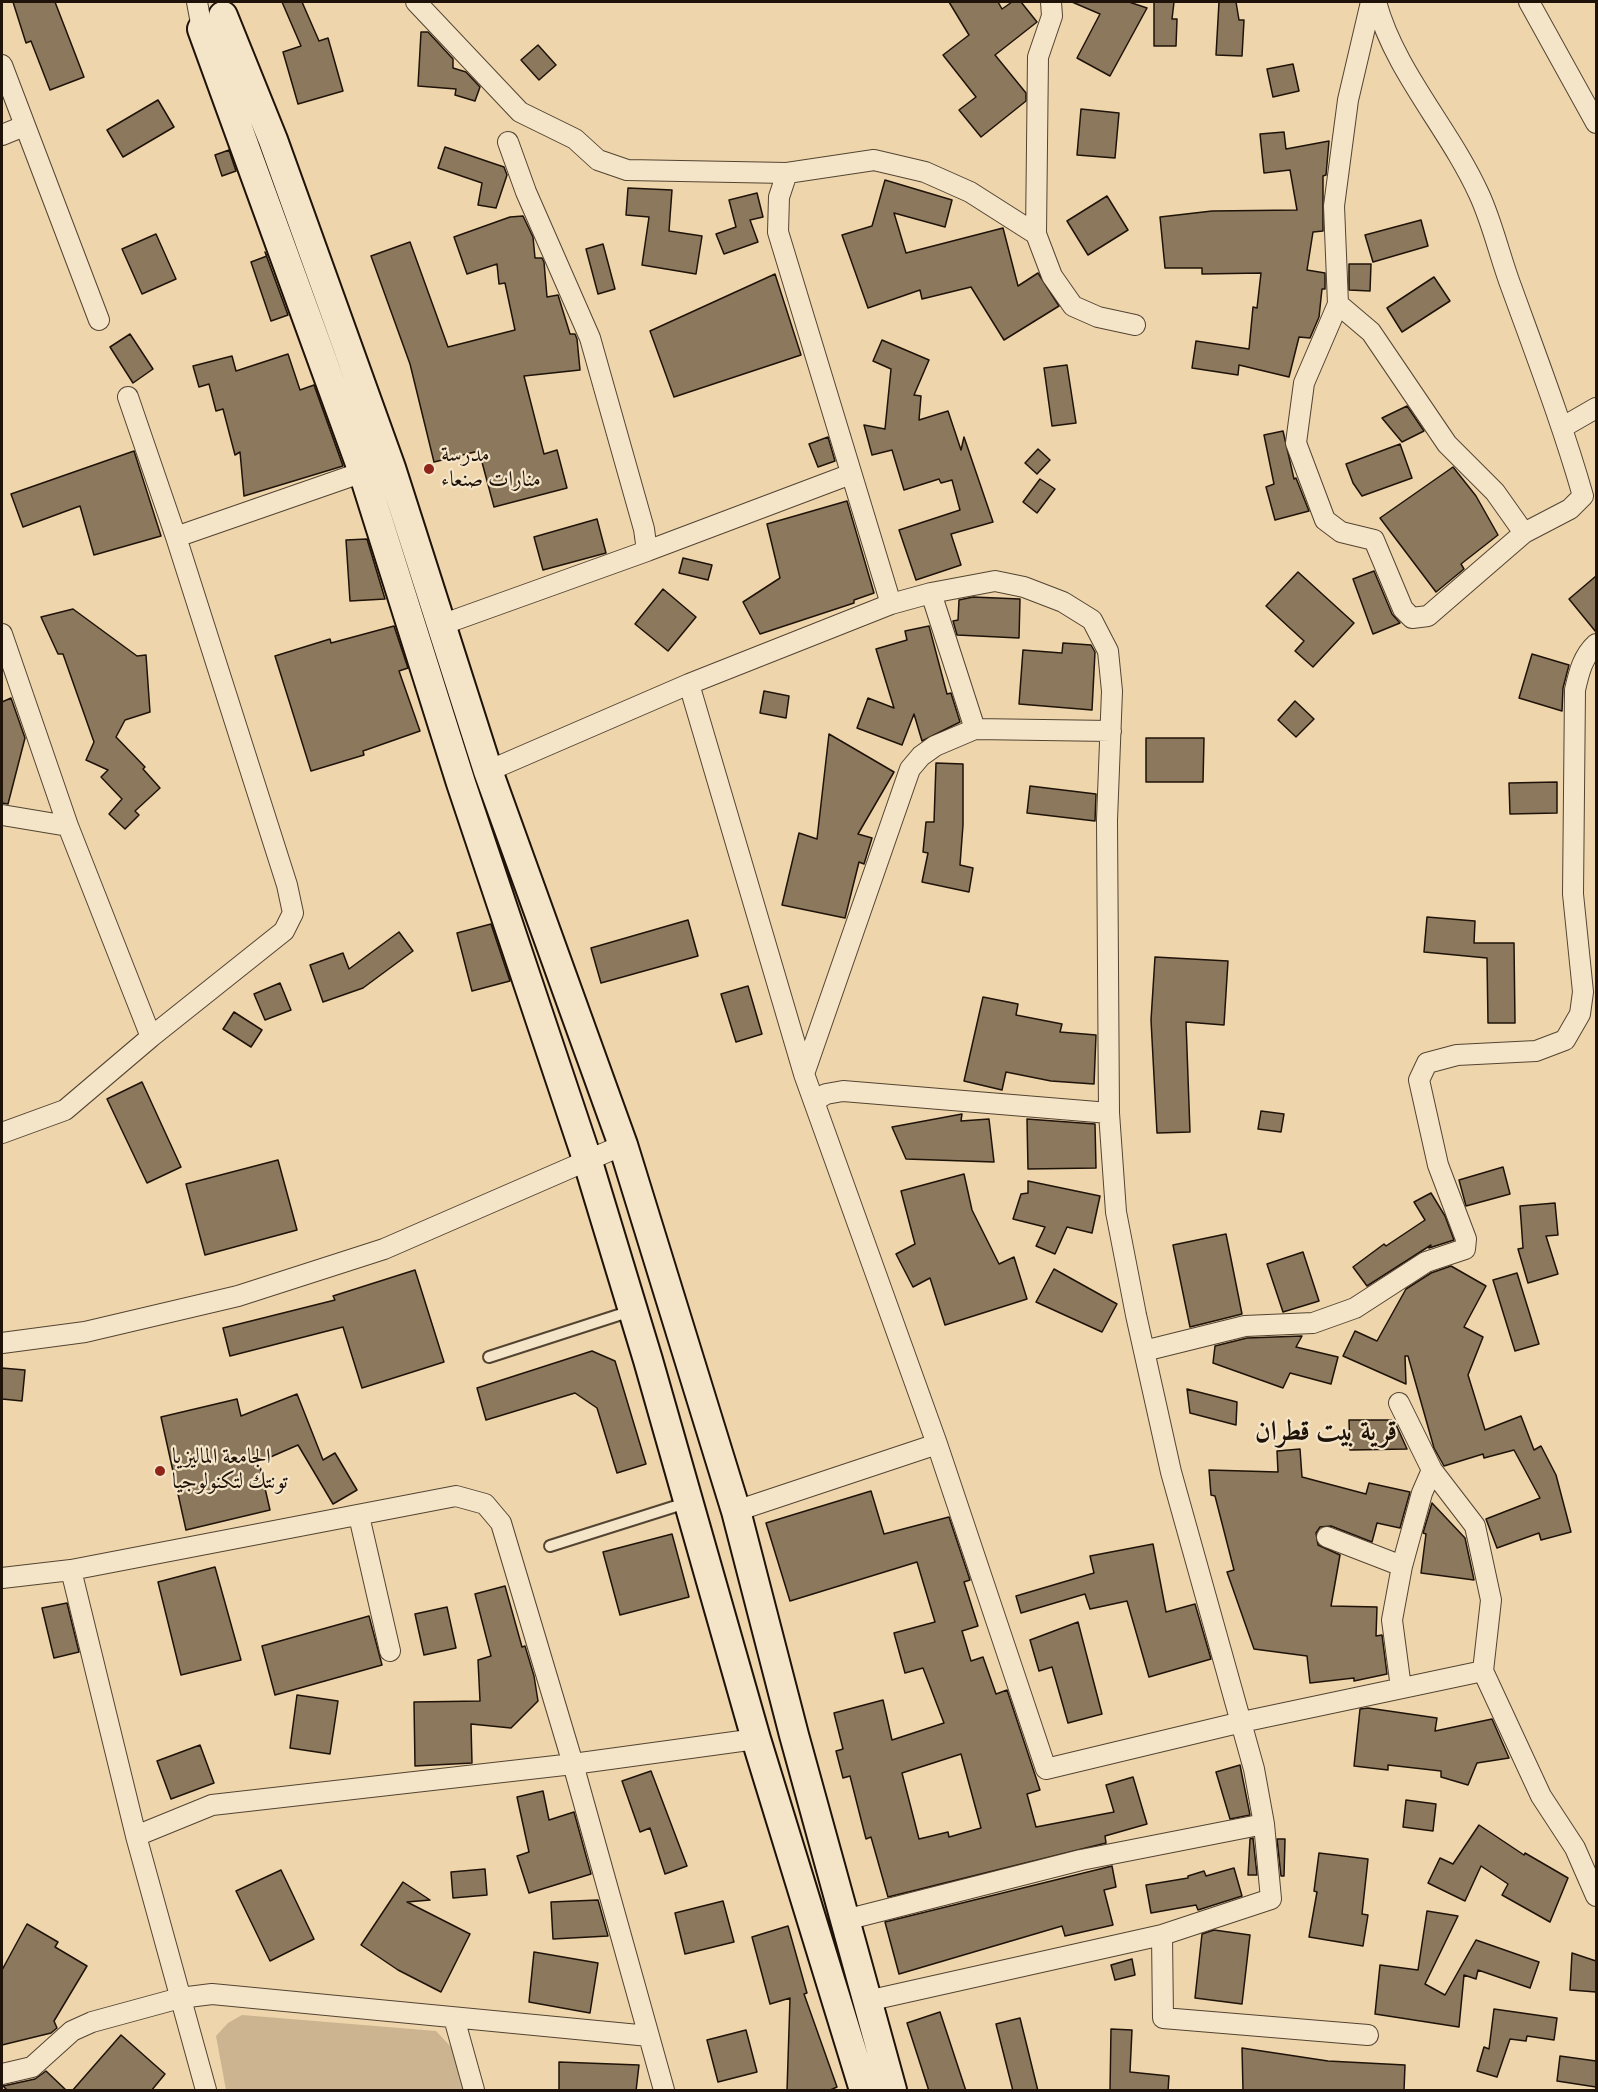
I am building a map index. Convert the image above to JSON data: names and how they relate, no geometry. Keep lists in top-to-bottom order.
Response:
{
  "districts": ["قرية بيت قطران"],
  "places": ["مدرسة منارات صنعاء", "الجامعة الماليزيا تونتك لتكنولوجيا"]
}
